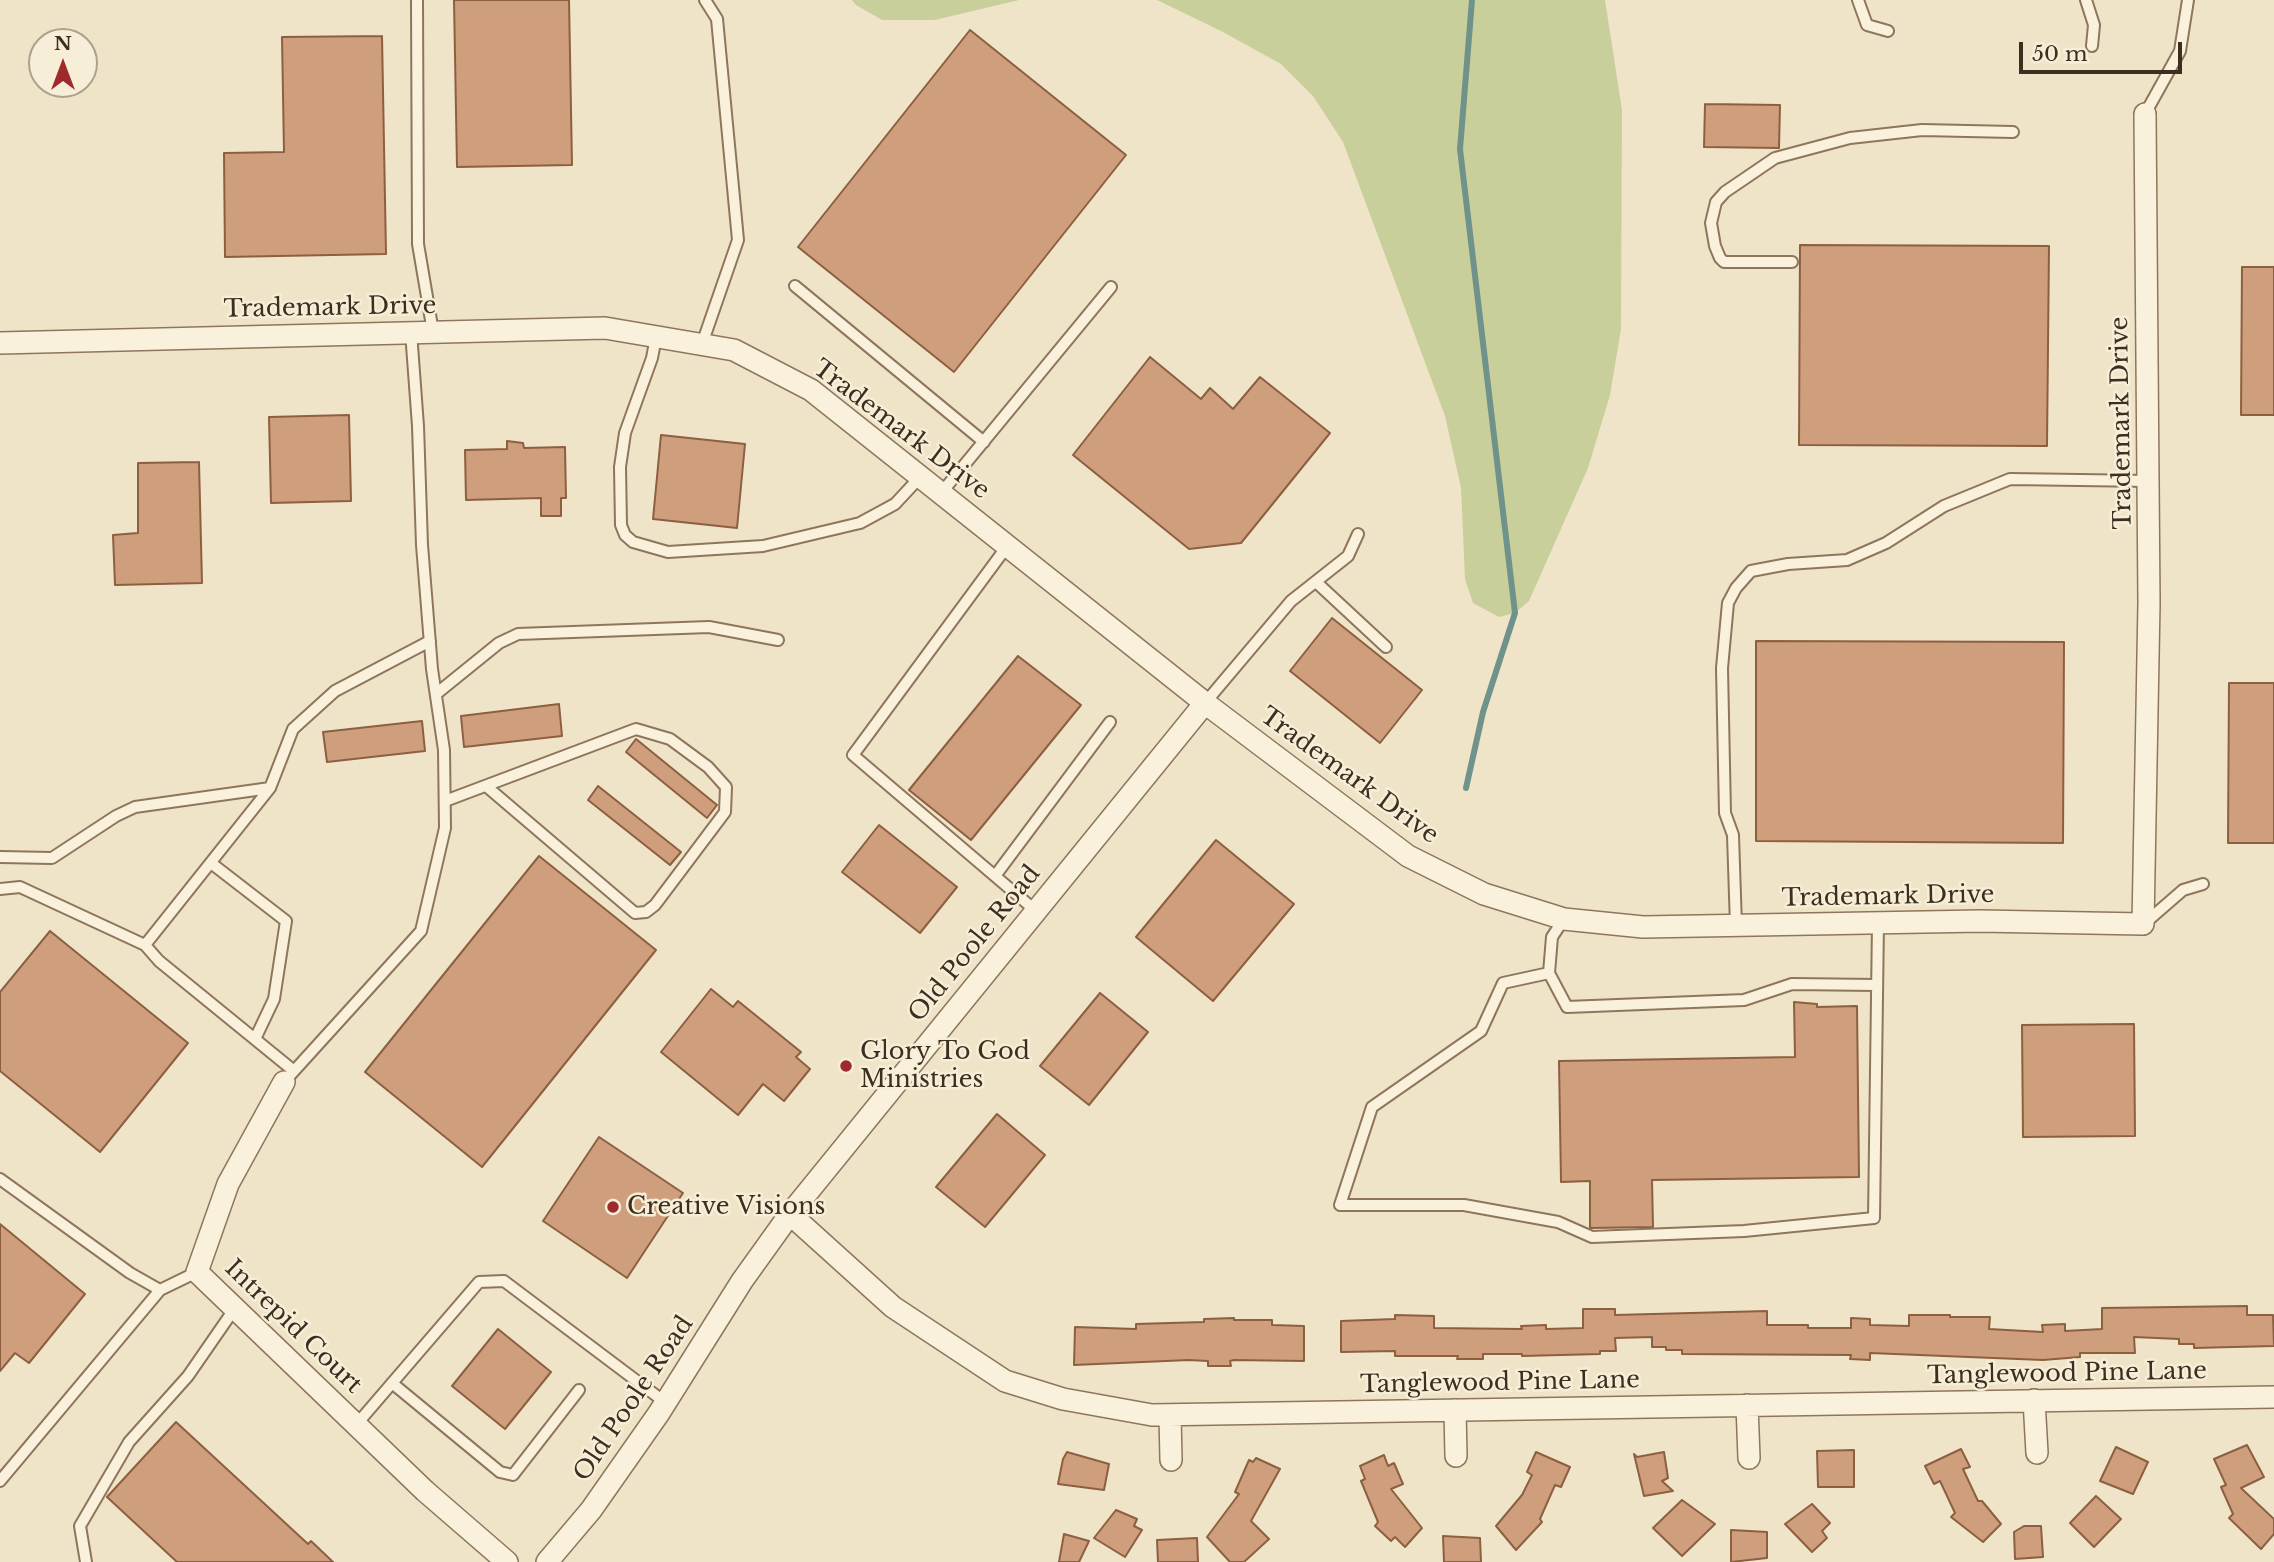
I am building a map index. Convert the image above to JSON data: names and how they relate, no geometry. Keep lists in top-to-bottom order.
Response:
{
  "streets": {
    "street": [
      "Trademark Drive",
      "Old Poole Road",
      "Intrepid Court",
      "Tanglewood Pine Lane"
    ]
  },
  "crossings": [
    ["Trademark Drive", "Old Poole Road"],
    ["Old Poole Road", "Tanglewood Pine Lane"]
  ],
  "places": ["Glory To God Ministries", "Creative Visions"],
  "scale_bar": "50 m",
  "north": "top"
}
